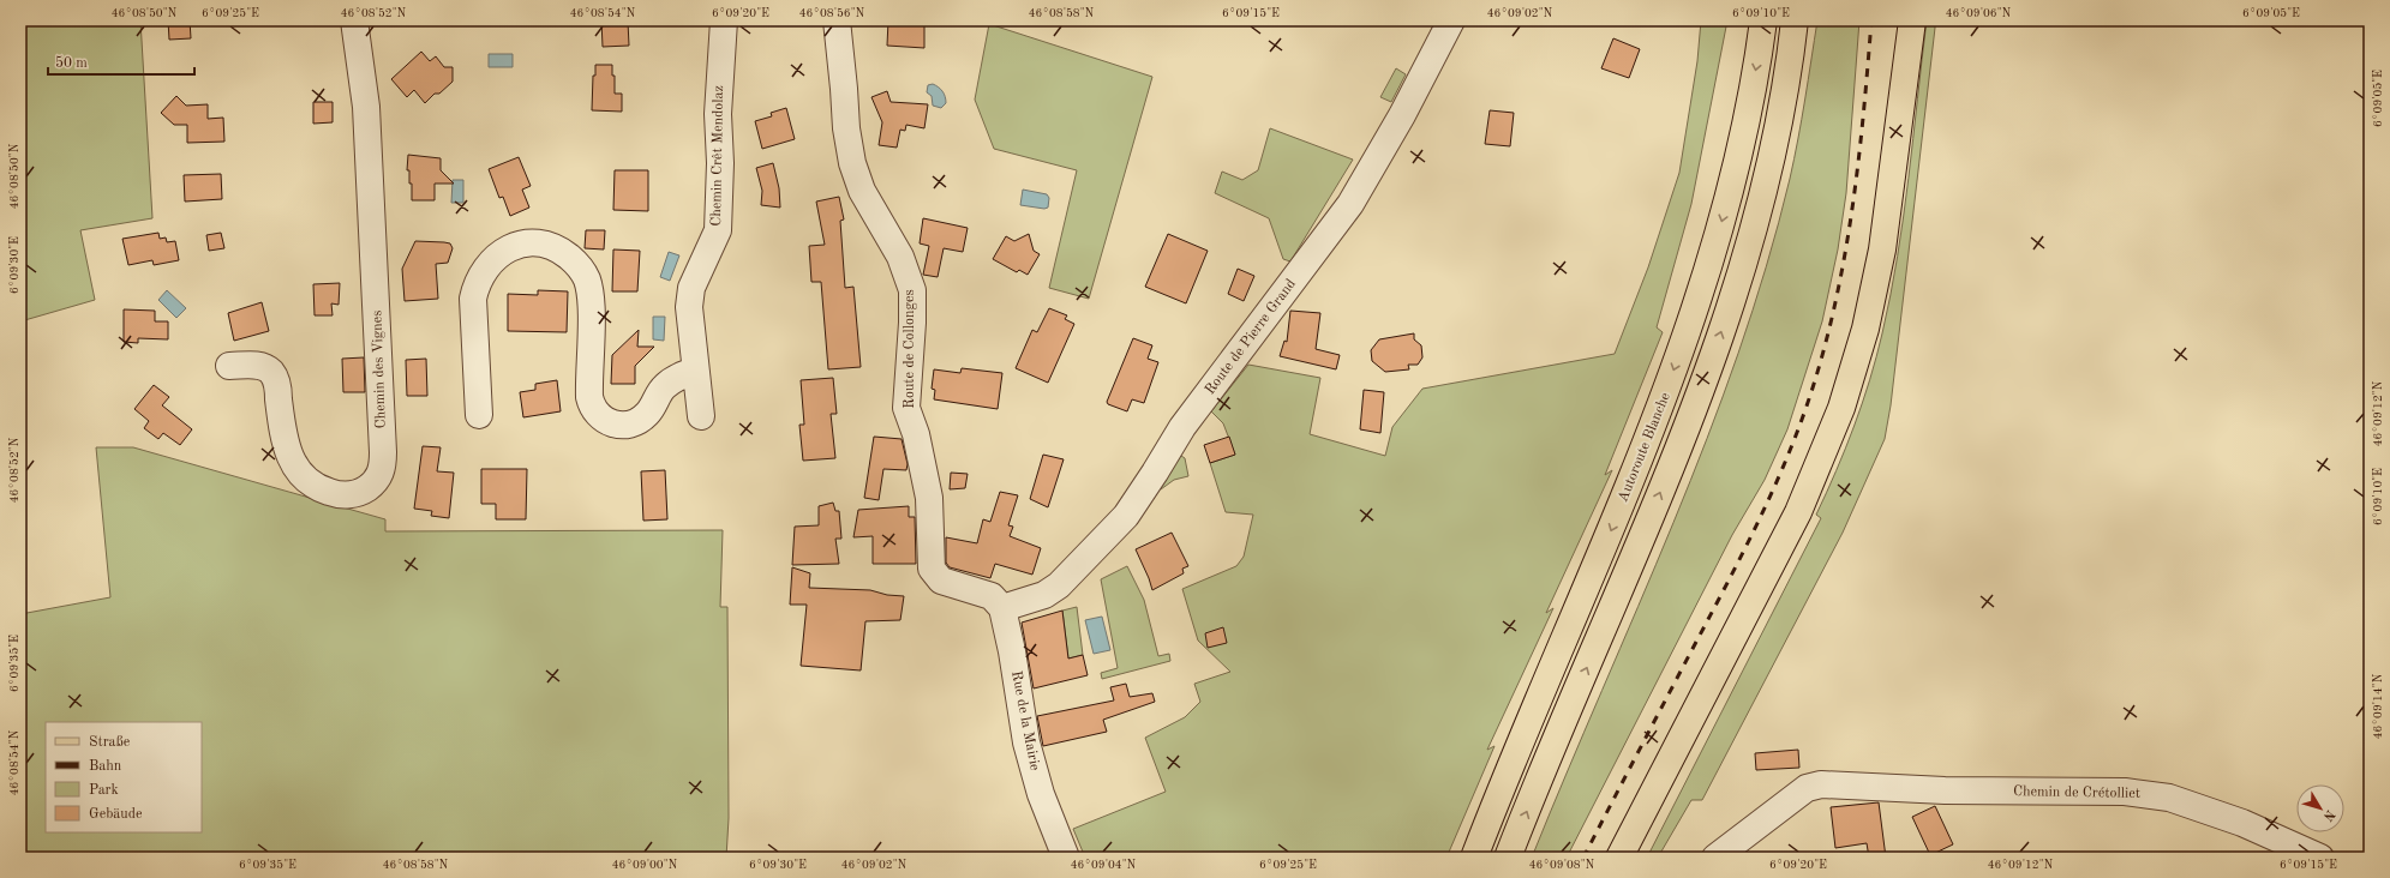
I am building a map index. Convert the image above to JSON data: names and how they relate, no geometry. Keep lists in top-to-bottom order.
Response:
{
  "streets": {
    "main road": ["Autoroute Blanche"],
    "street": [
      "Chemin Crêt Mendolaz",
      "Route de Pierre Grand",
      "Route de Collonges",
      "Chemin des Vignes",
      "Rue de la Mairie",
      "Chemin de Crétolliet"
    ]
  },
  "crossings": [
    ["Route de Pierre Grand", "Route de Collonges"],
    ["Route de Pierre Grand", "Rue de la Mairie"],
    ["Route de Collonges", "Rue de la Mairie"]
  ],
  "legend": [
    "Straße",
    "Bahn",
    "Park",
    "Gebäude"
  ],
  "scale_bar": "50 m",
  "north": "bottom right",
  "coordinates": [
    "46°08'50\"N",
    "6°09'25\"E",
    "46°08'52\"N",
    "46°08'54\"N",
    "6°09'20\"E",
    "46°08'56\"N",
    "46°08'58\"N",
    "6°09'15\"E",
    "46°09'02\"N",
    "6°09'10\"E",
    "46°09'06\"N",
    "6°09'05\"E",
    "6°09'30\"E",
    "46°09'12\"N",
    "6°09'35\"E",
    "46°09'14\"N",
    "46°09'00\"N",
    "46°09'04\"N",
    "46°09'08\"N"
  ]
}
